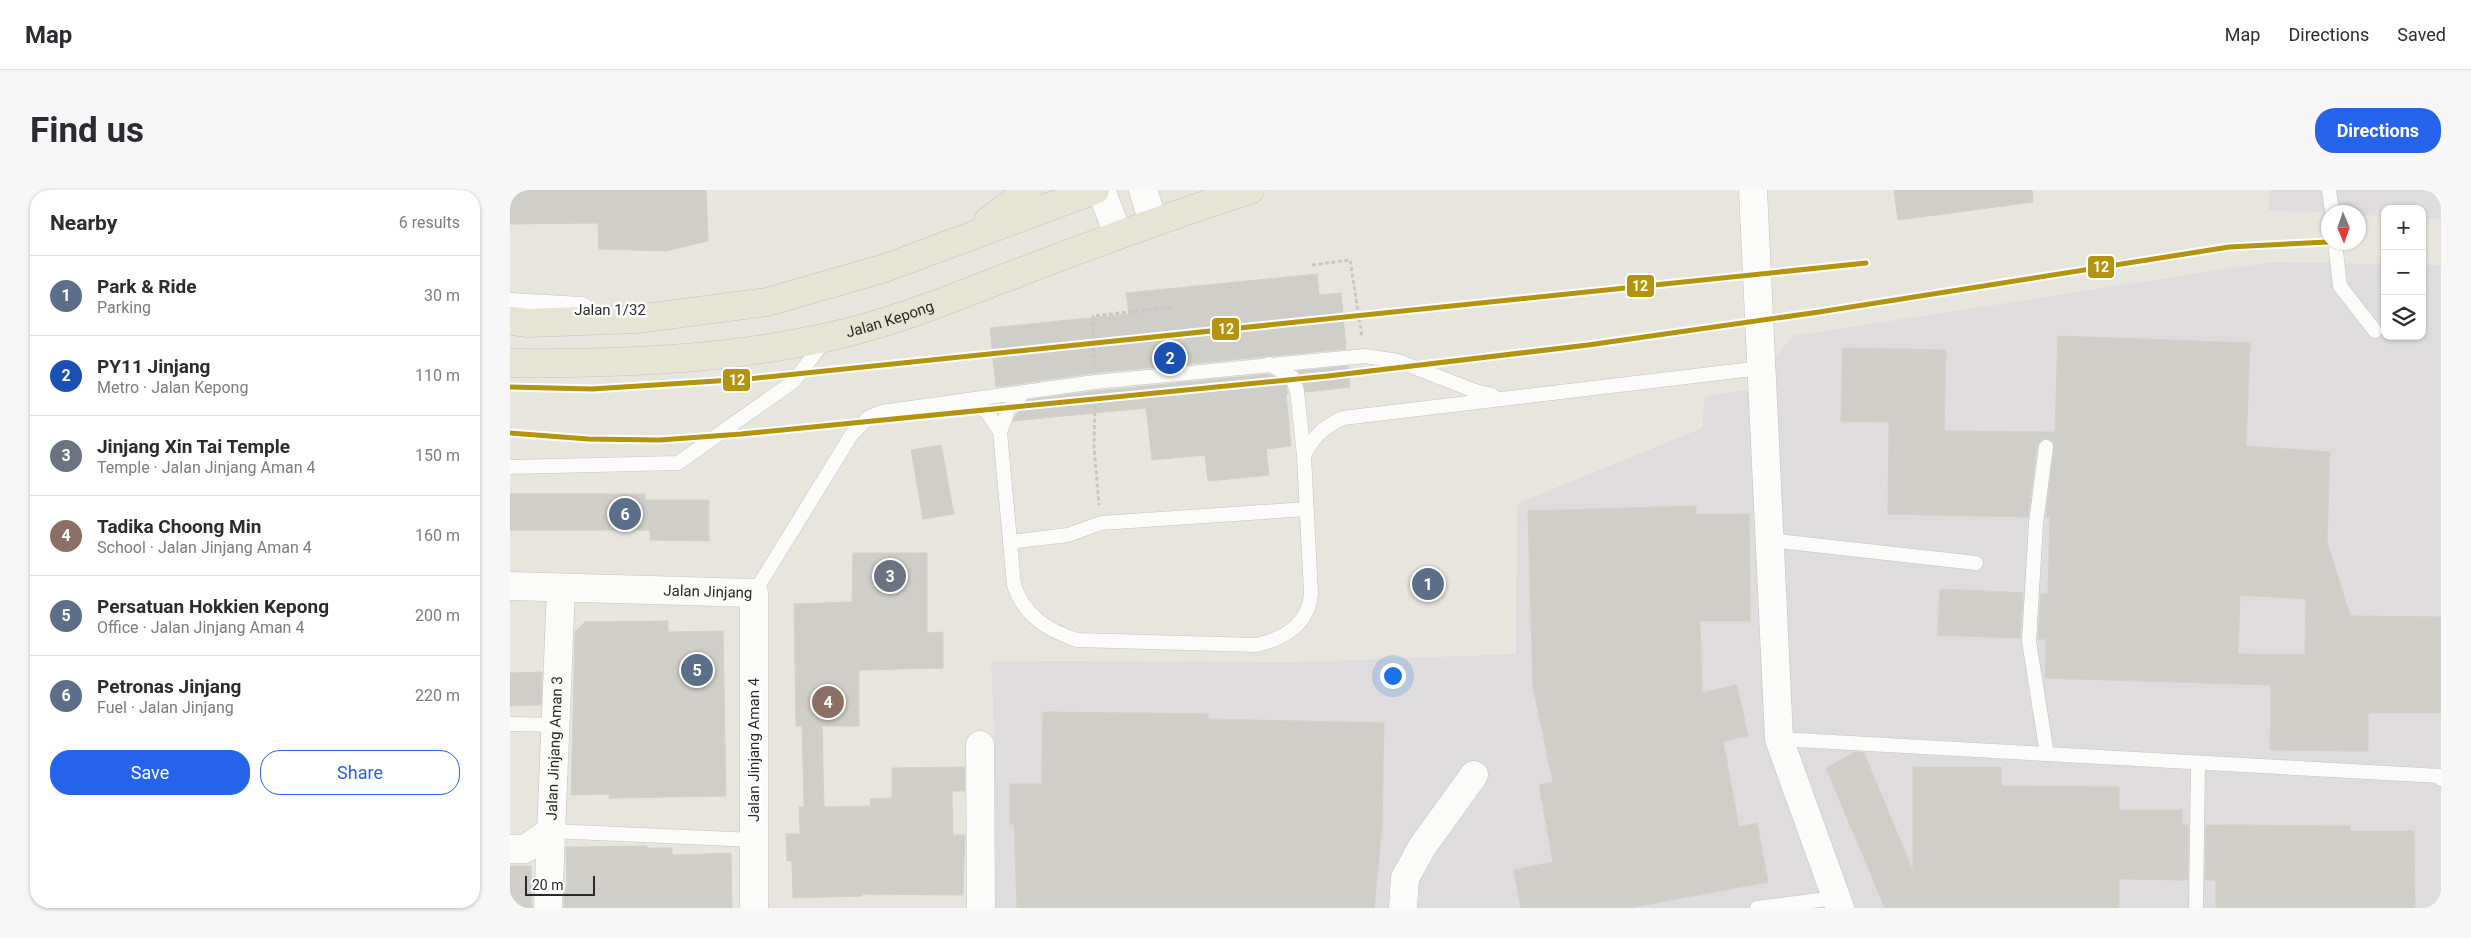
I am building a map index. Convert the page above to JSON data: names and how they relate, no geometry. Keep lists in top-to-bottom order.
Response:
{
  "streets": {
    "main road": ["Jalan Kepong"],
    "street": [
      "Jalan 1/32",
      "Jalan Jinjang",
      "Jalan Jinjang Aman 3",
      "Jalan Jinjang Aman 4"
    ]
  },
  "crossings": [
    ["Jalan Jinjang", "Jalan Jinjang Aman 3"],
    ["Jalan Jinjang", "Jalan Jinjang Aman 4"]
  ],
  "lines": ["transit line 12"],
  "scale_bar": "20 m",
  "north": "bottom",
  "page": {
    "header": "Map",
    "nav": ["Map", "Directions", "Saved"],
    "buttons": [
      "Directions",
      ["Save", "Share"]
    ],
    "title": "Find us",
    "heading": ["Nearby", "6 results"],
    "map_buttons": ["+", "−"],
    "list": [
      {
        "mark": "1",
        "name": "Park & Ride",
        "note": "Parking",
        "value": "30 m"
      },
      {
        "mark": "2",
        "name": "PY11 Jinjang",
        "note": "Metro · Jalan Kepong",
        "value": "110 m"
      },
      {
        "mark": "3",
        "name": "Jinjang Xin Tai Temple",
        "note": "Temple · Jalan Jinjang Aman 4",
        "value": "150 m"
      },
      {
        "mark": "4",
        "name": "Tadika Choong Min",
        "note": "School · Jalan Jinjang Aman 4",
        "value": "160 m"
      },
      {
        "mark": "5",
        "name": "Persatuan Hokkien Kepong",
        "note": "Office · Jalan Jinjang Aman 4",
        "value": "200 m"
      },
      {
        "mark": "6",
        "name": "Petronas Jinjang",
        "note": "Fuel · Jalan Jinjang",
        "value": "220 m"
      }
    ],
    "pins": [
      "2",
      "6",
      "3",
      "1",
      "5",
      "4"
    ],
    "scale": "20 m"
  }
}
